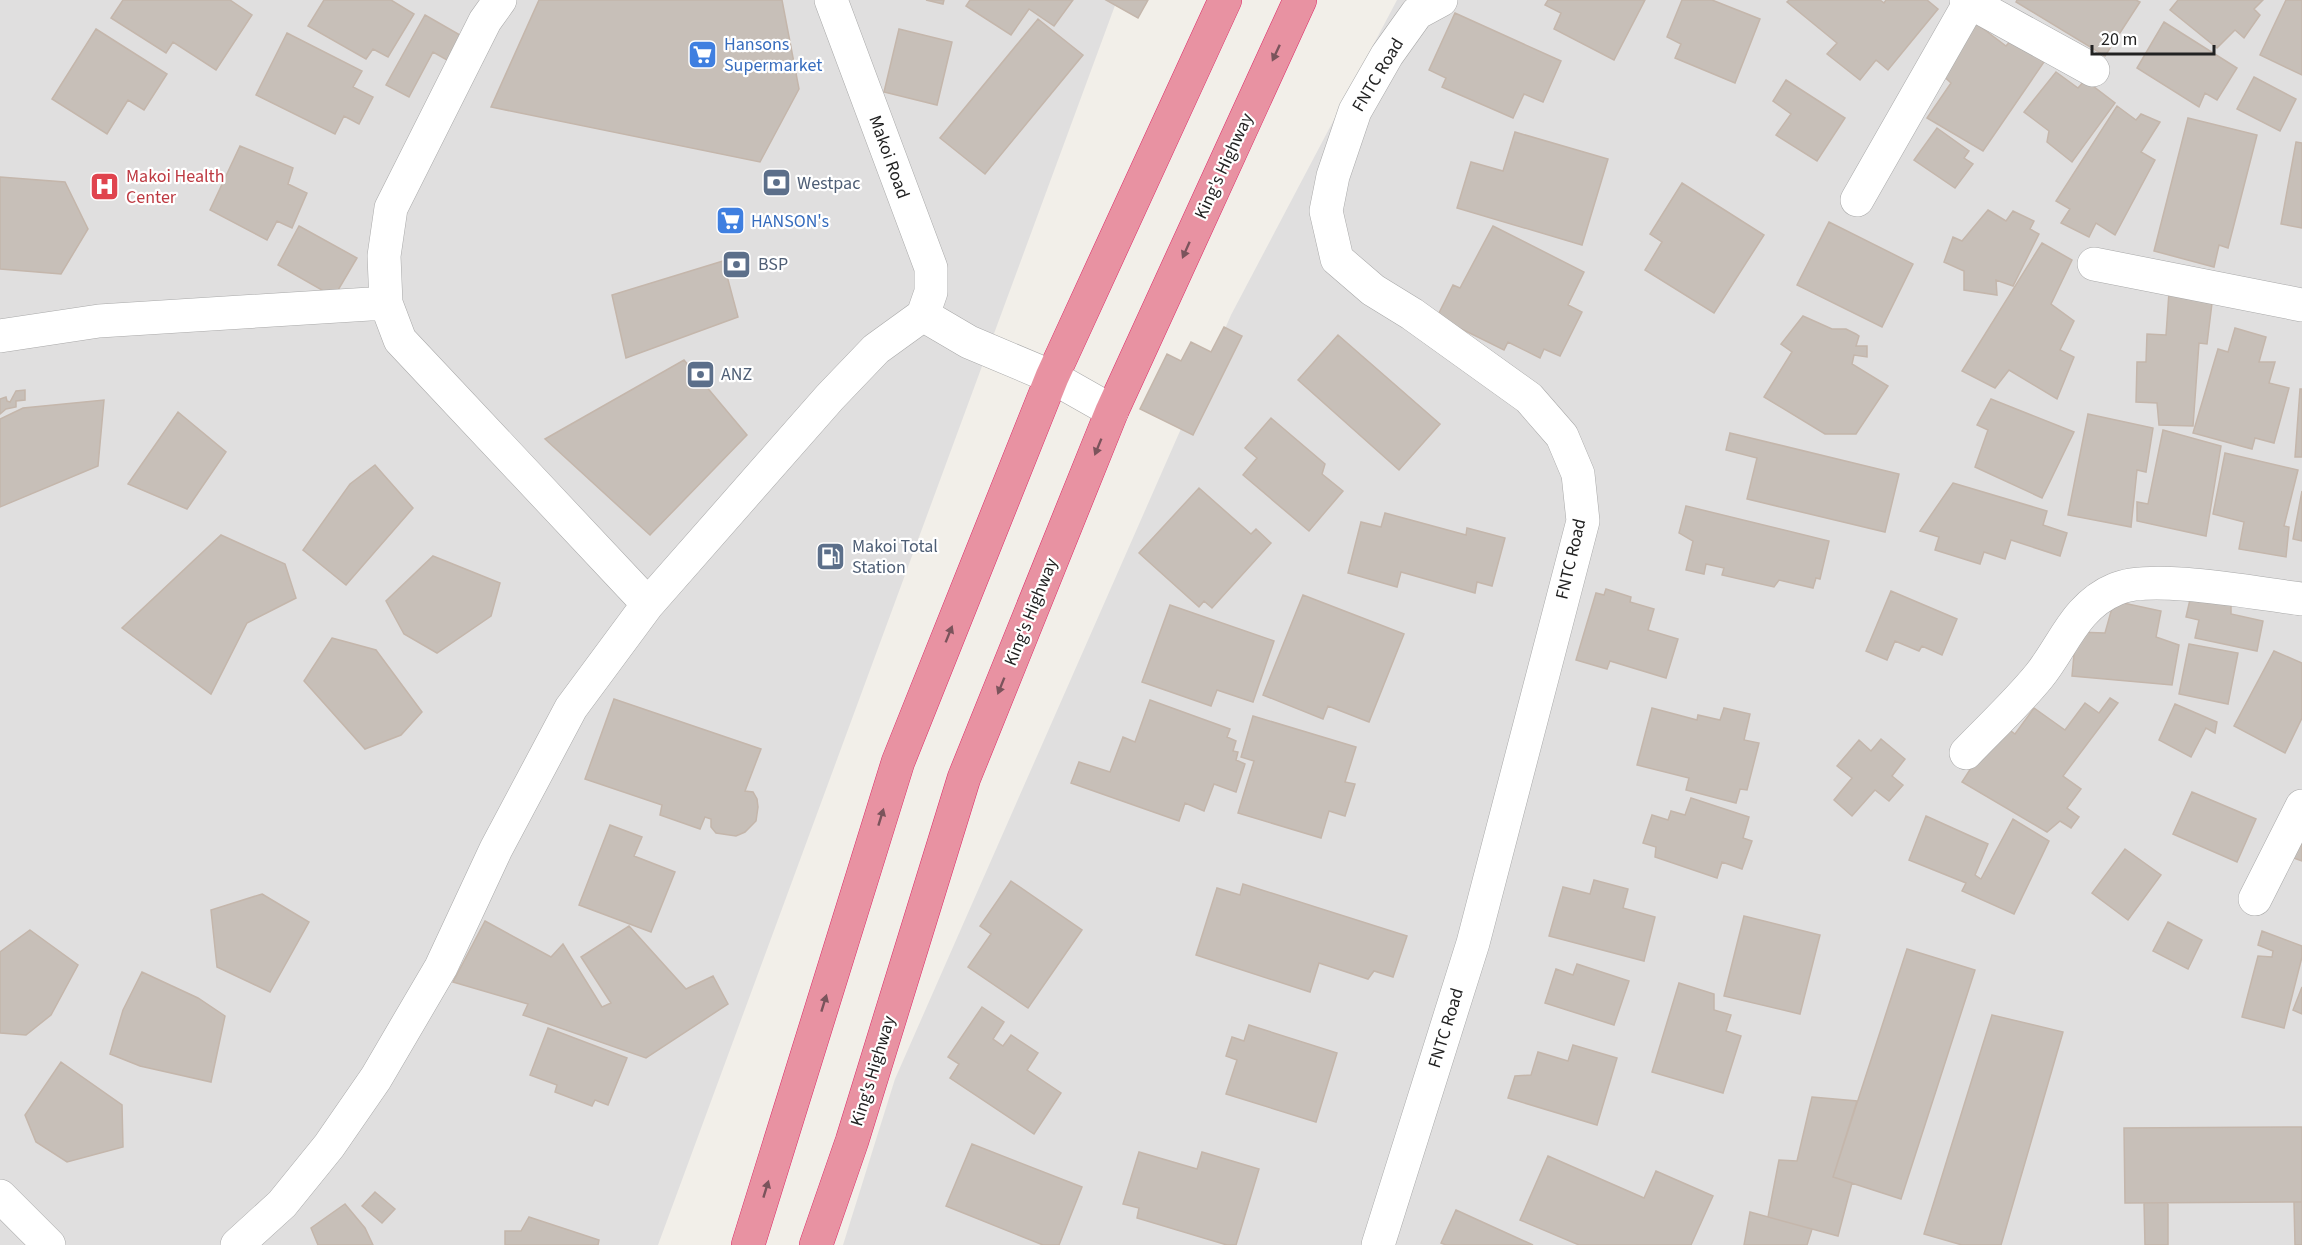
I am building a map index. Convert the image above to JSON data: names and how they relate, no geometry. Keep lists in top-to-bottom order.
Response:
{
  "streets": {
    "highway": ["King's Highway"],
    "street": ["FNTC Road", "Makoi Road"]
  },
  "places": {
    "supermarket": ["Hansons Supermarket", "HANSON's"],
    "bank": ["Westpac", "BSP", "ANZ"],
    "hospital": ["Makoi Health Center"],
    "fuel station": ["Makoi Total Station"]
  },
  "scale_bar": "20 m"
}
